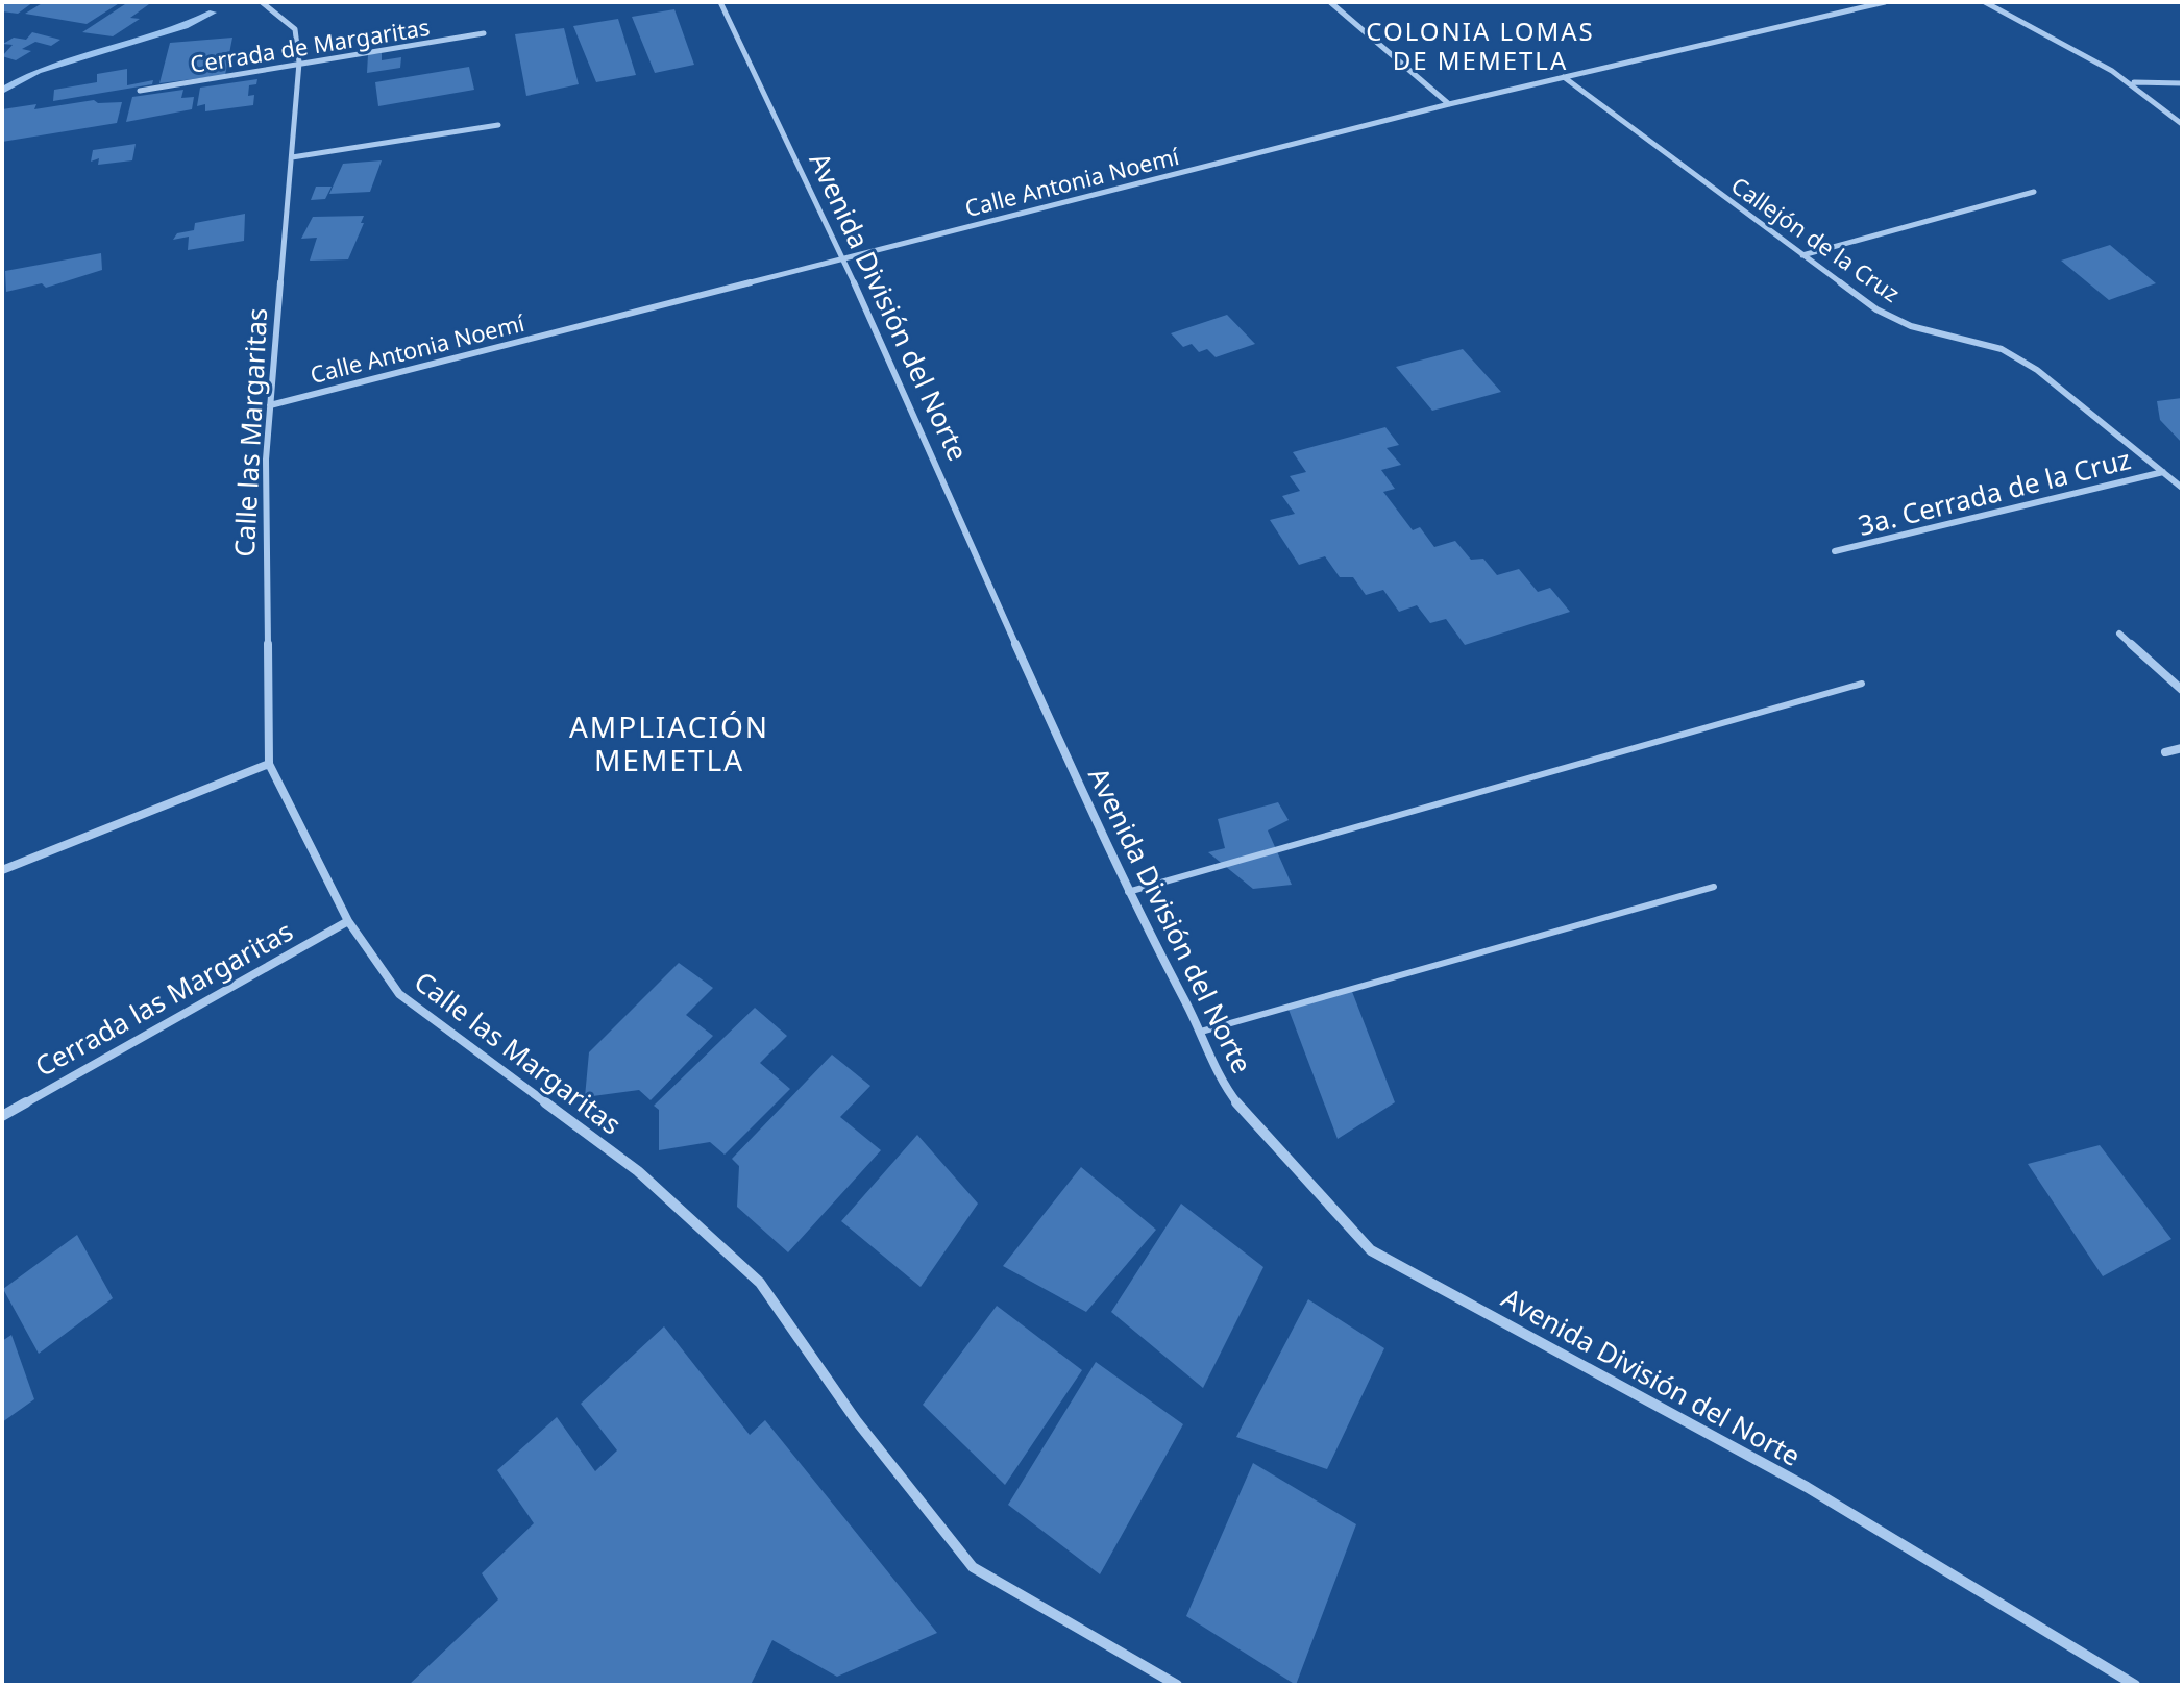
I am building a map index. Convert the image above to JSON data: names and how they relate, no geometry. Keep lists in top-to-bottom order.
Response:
{
  "streets": {
    "street": [
      "Cerrada de Margaritas",
      "Calle Antonia Noemí",
      "Callejón de la Cruz",
      "Avenida División del Norte",
      "Calle las Margaritas",
      "3a. Cerrada de la Cruz",
      "Cerrada las Margaritas"
    ]
  },
  "crossings": [
    ["Cerrada de Margaritas", "Calle las Margaritas"],
    ["Calle Antonia Noemí", "Callejón de la Cruz"],
    ["Calle Antonia Noemí", "Avenida División del Norte"],
    ["Calle Antonia Noemí", "Calle las Margaritas"],
    ["Callejón de la Cruz", "3a. Cerrada de la Cruz"],
    ["Calle las Margaritas", "Cerrada las Margaritas"]
  ],
  "districts": ["COLONIA LOMAS DE MEMETLA", "AMPLIACIÓN MEMETLA"]
}
